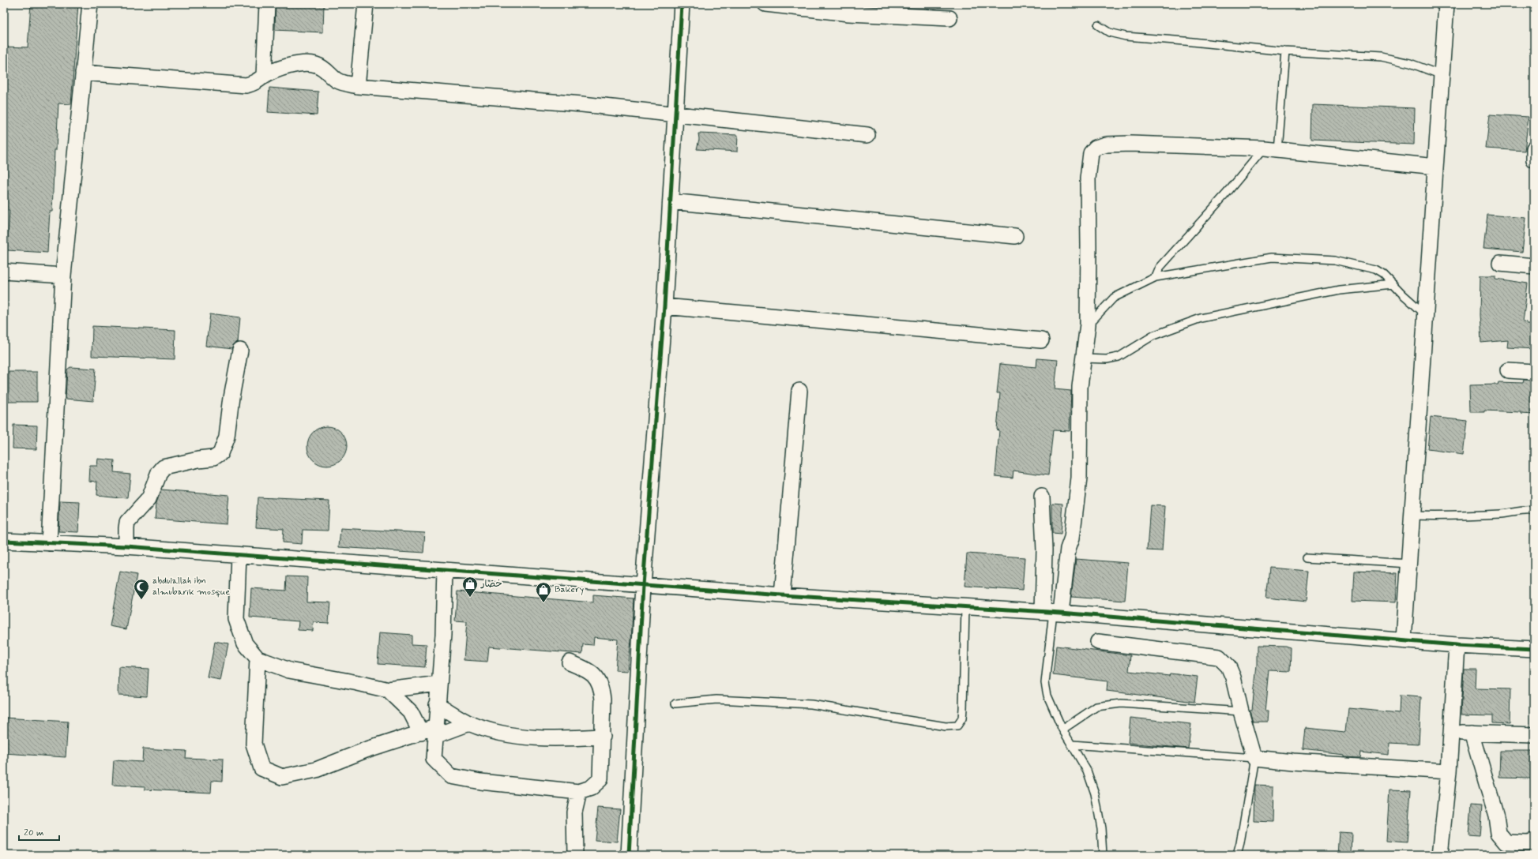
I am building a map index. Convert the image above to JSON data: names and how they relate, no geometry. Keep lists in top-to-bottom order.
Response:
{
  "places": {
    "shop": ["خضار", "Bakery"],
    "mosque": ["abdulallah ibn almubarik mosque"]
  },
  "scale_bar": "20 m"
}
